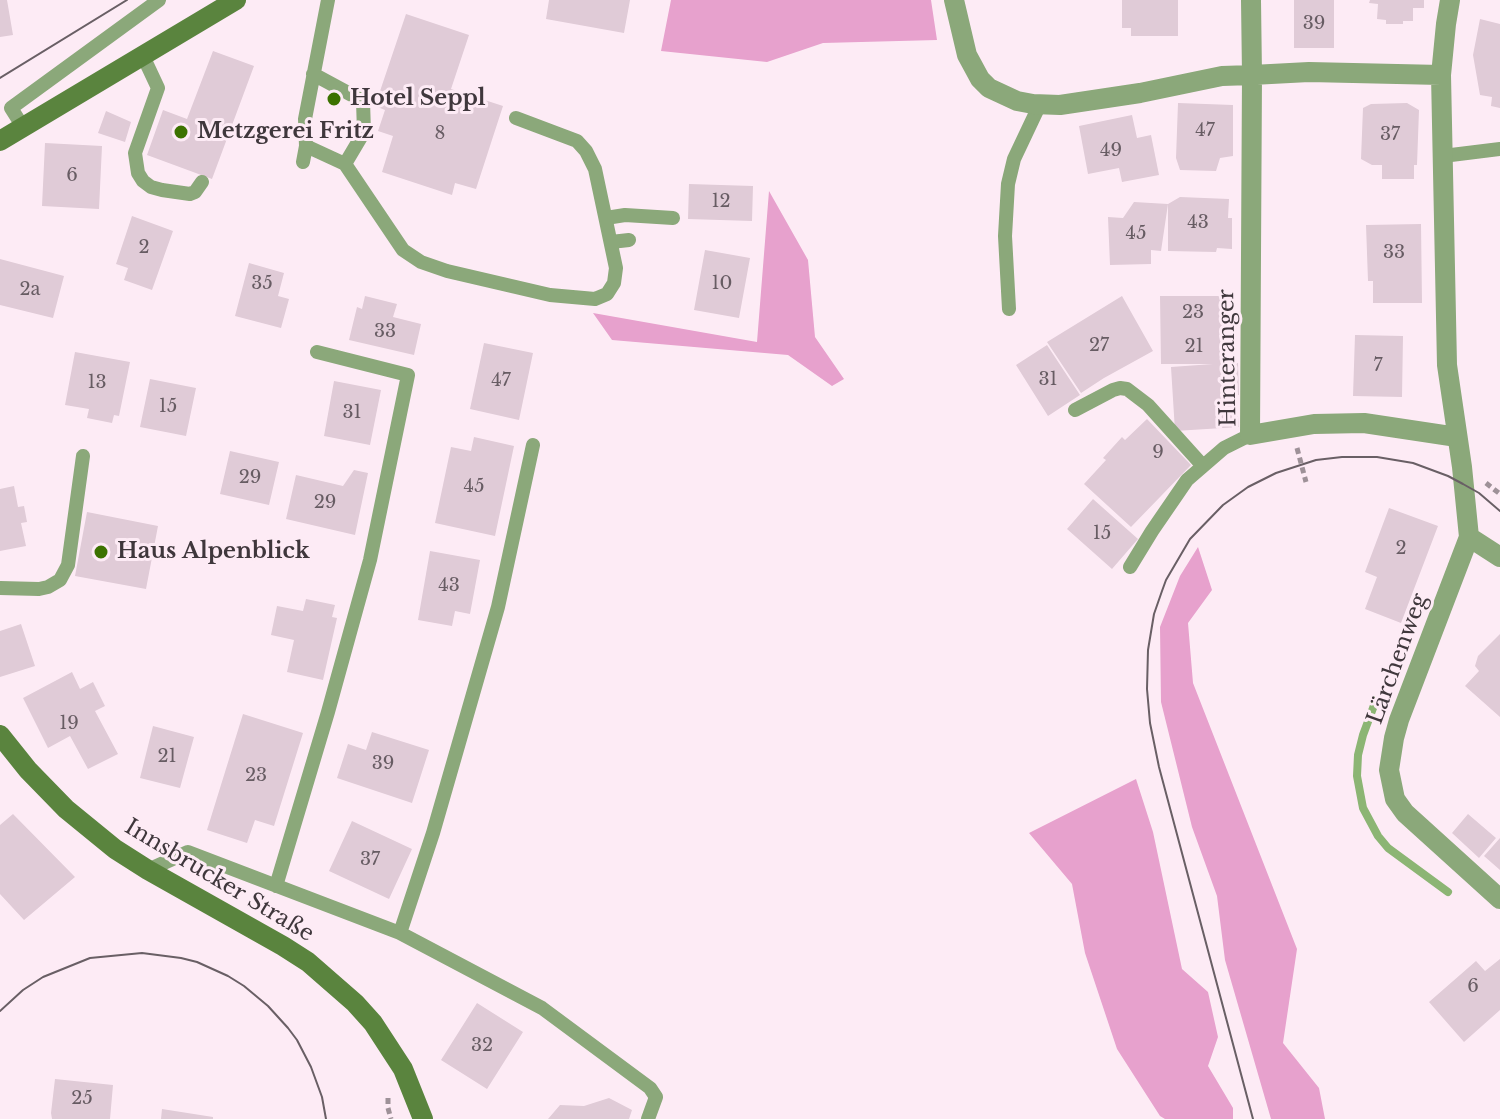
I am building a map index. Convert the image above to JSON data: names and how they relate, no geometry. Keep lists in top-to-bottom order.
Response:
{
  "streets": {
    "main road": ["Innsbrucker Straße"],
    "street": ["Hinteranger", "Lärchenweg"]
  },
  "places": ["Hotel Seppl", "Metzgerei Fritz", "Haus Alpenblick"],
  "house_numbers": [
    "39",
    "47",
    "8",
    "37",
    "49",
    "6",
    "12",
    "43",
    "45",
    "2",
    "33",
    "35",
    "10",
    "2a",
    "23",
    "33",
    "27",
    "21",
    "7",
    "31",
    "47",
    "13",
    "15",
    "31",
    "9",
    "29",
    "45",
    "29",
    "15",
    "2",
    "43",
    "19",
    "21",
    "39",
    "23",
    "37",
    "6",
    "32",
    "25"
  ]
}
